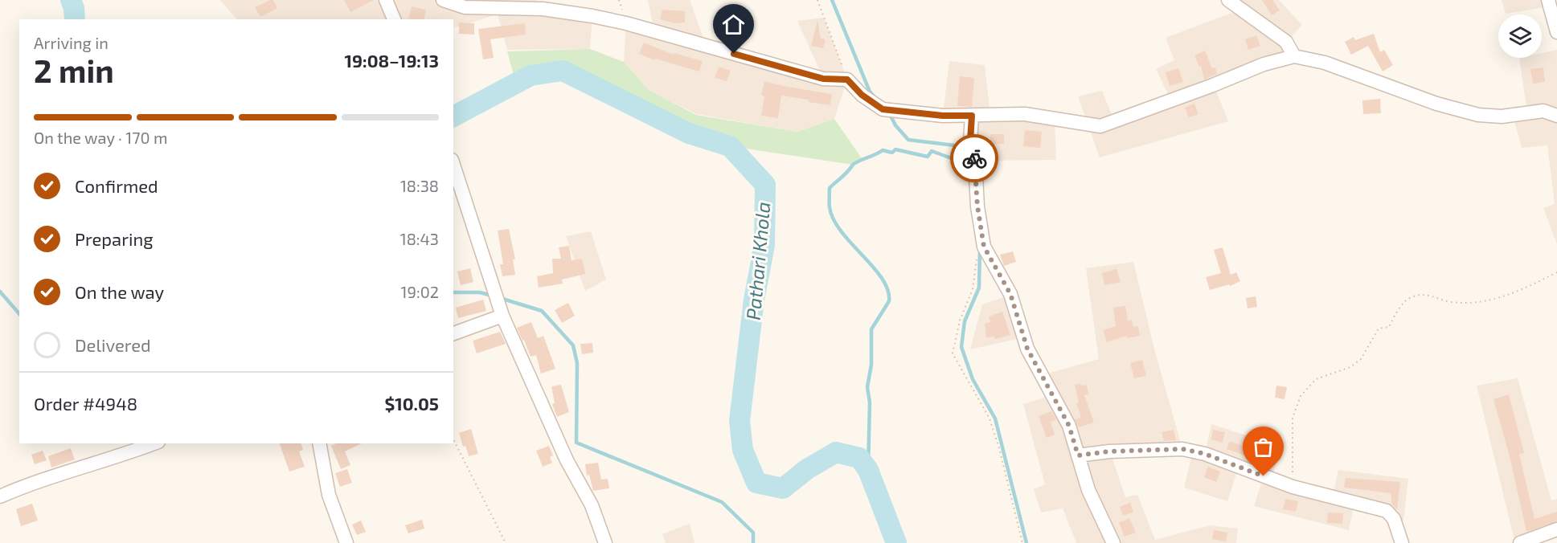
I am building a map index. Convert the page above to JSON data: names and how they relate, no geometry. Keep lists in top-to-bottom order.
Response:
{
  "water": ["Pathari Khola"],
  "page": {
    "heading": ["2 min", "Arriving in", "19:08–19:13"],
    "panel": ["Order #4948", "$10.05"],
    "bar": "On the way · 170 m",
    "list": [
      ["Confirmed", "18:38"],
      ["Preparing", "18:43"],
      ["On the way", "19:02"],
      "Delivered"
    ]
  }
}
